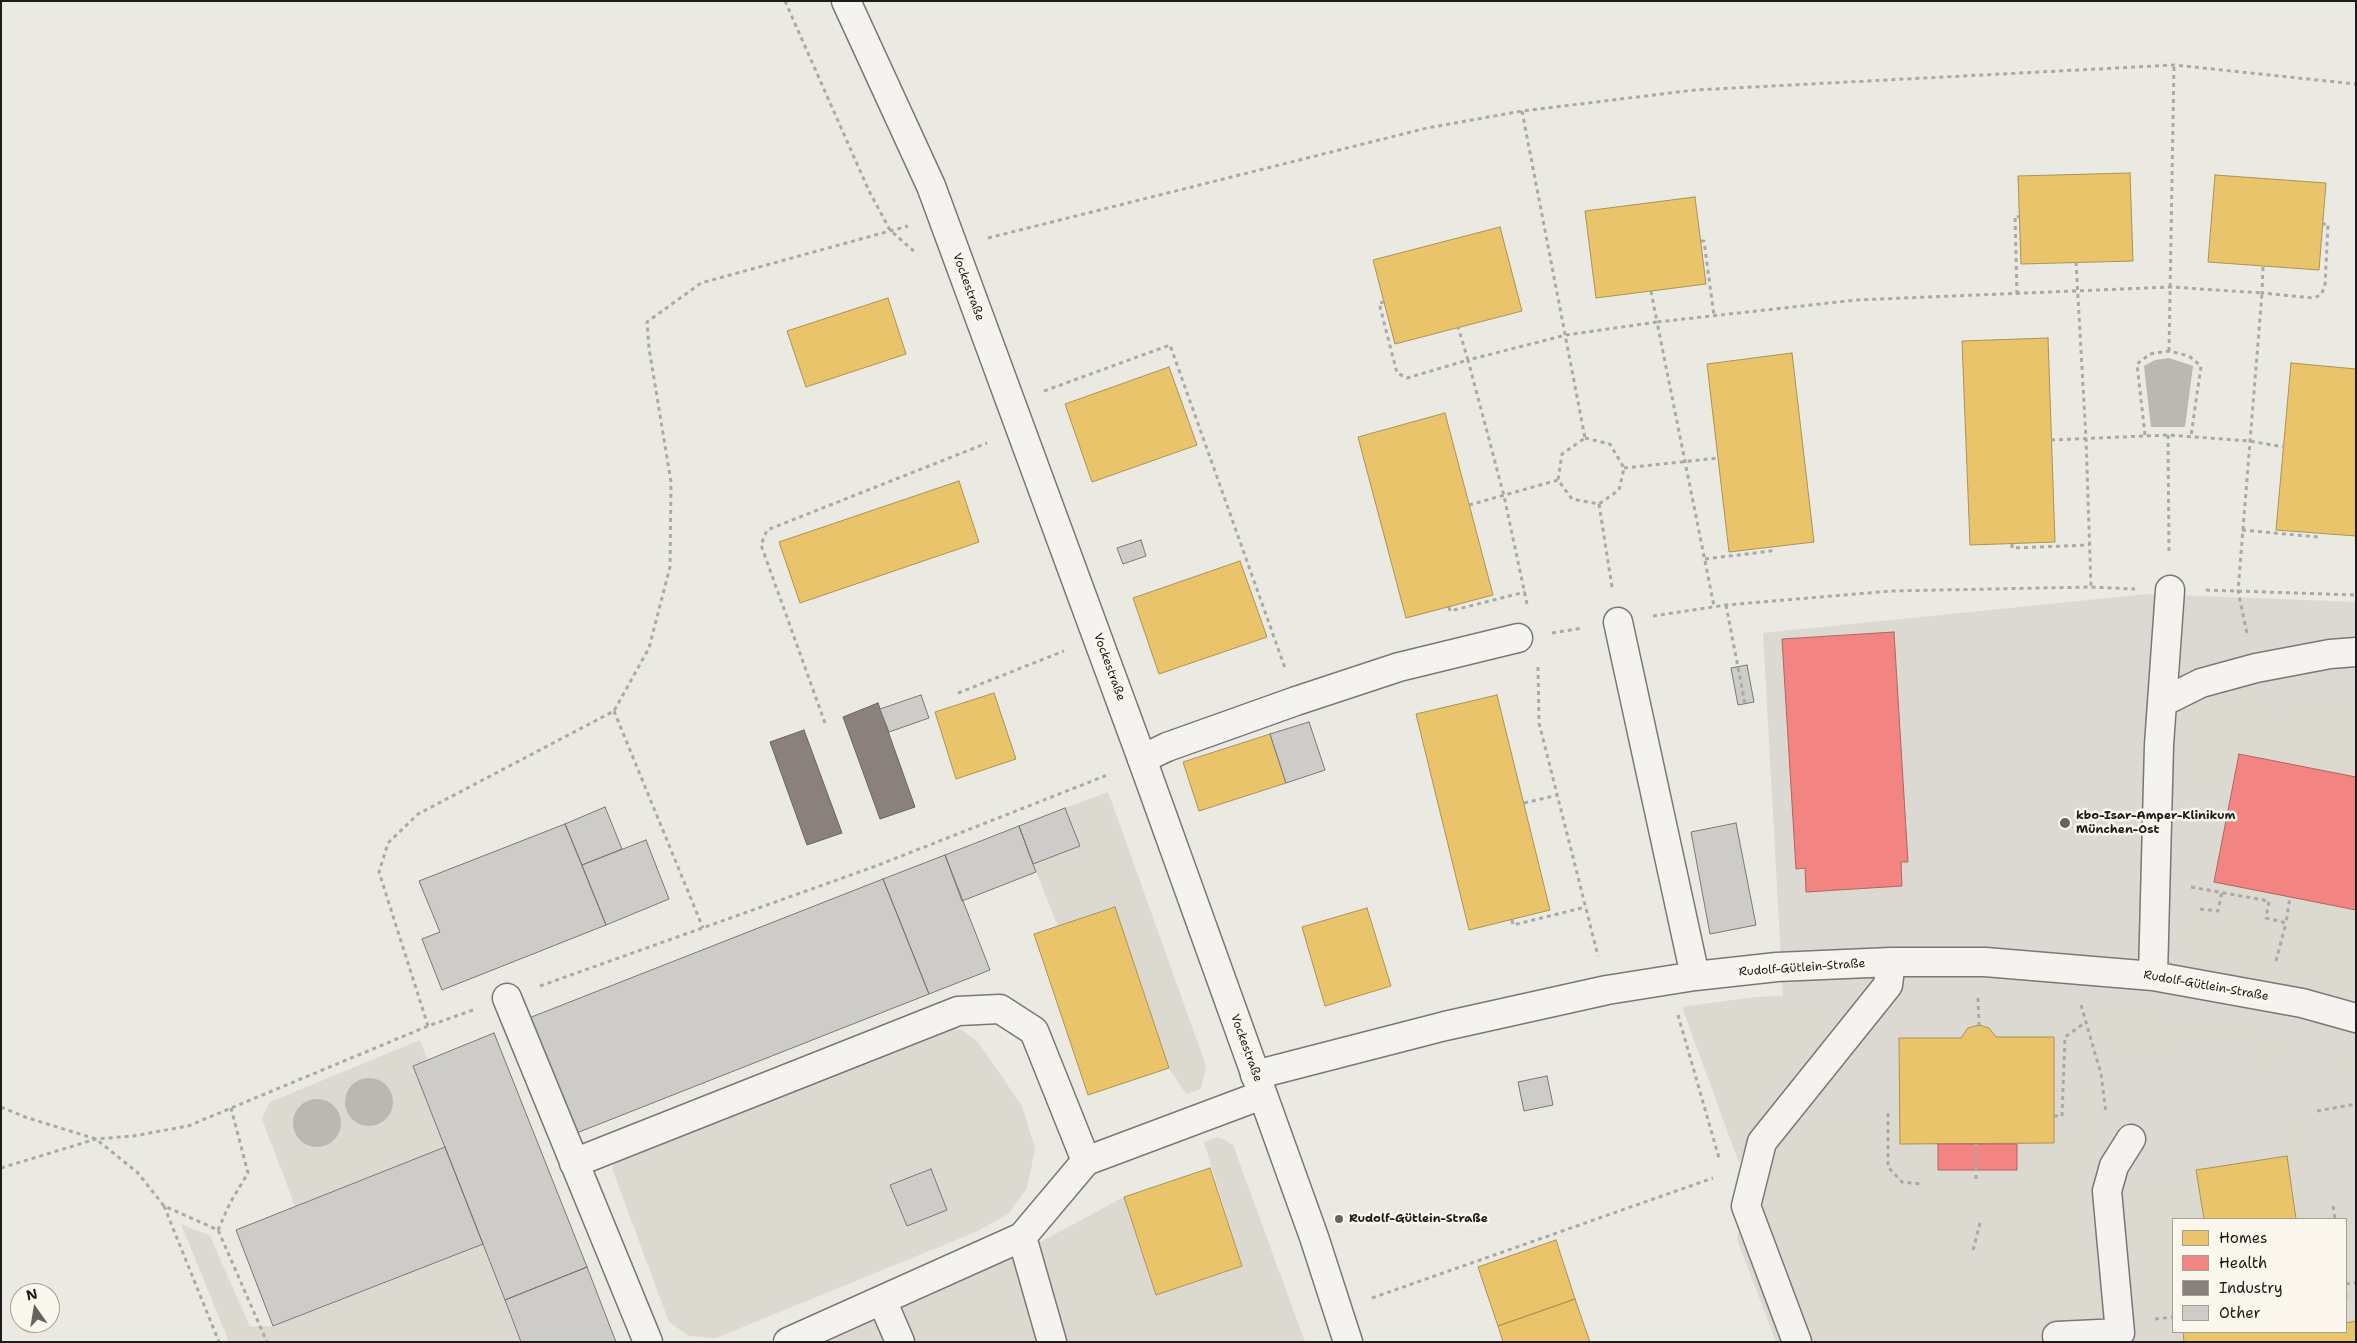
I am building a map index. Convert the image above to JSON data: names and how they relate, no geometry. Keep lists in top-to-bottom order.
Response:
{
  "streets": {
    "main road": ["Vockestraße", "Rudolf-Gütlein-Straße"]
  },
  "crossings": [
    ["Vockestraße", "Rudolf-Gütlein-Straße"]
  ],
  "places": ["kbo-Isar-Amper-Klinikum München-Ost", "Rudolf-Gütlein-Straße"],
  "legend": [
    "Homes",
    "Health",
    "Industry",
    "Other"
  ],
  "north": "top"
}
